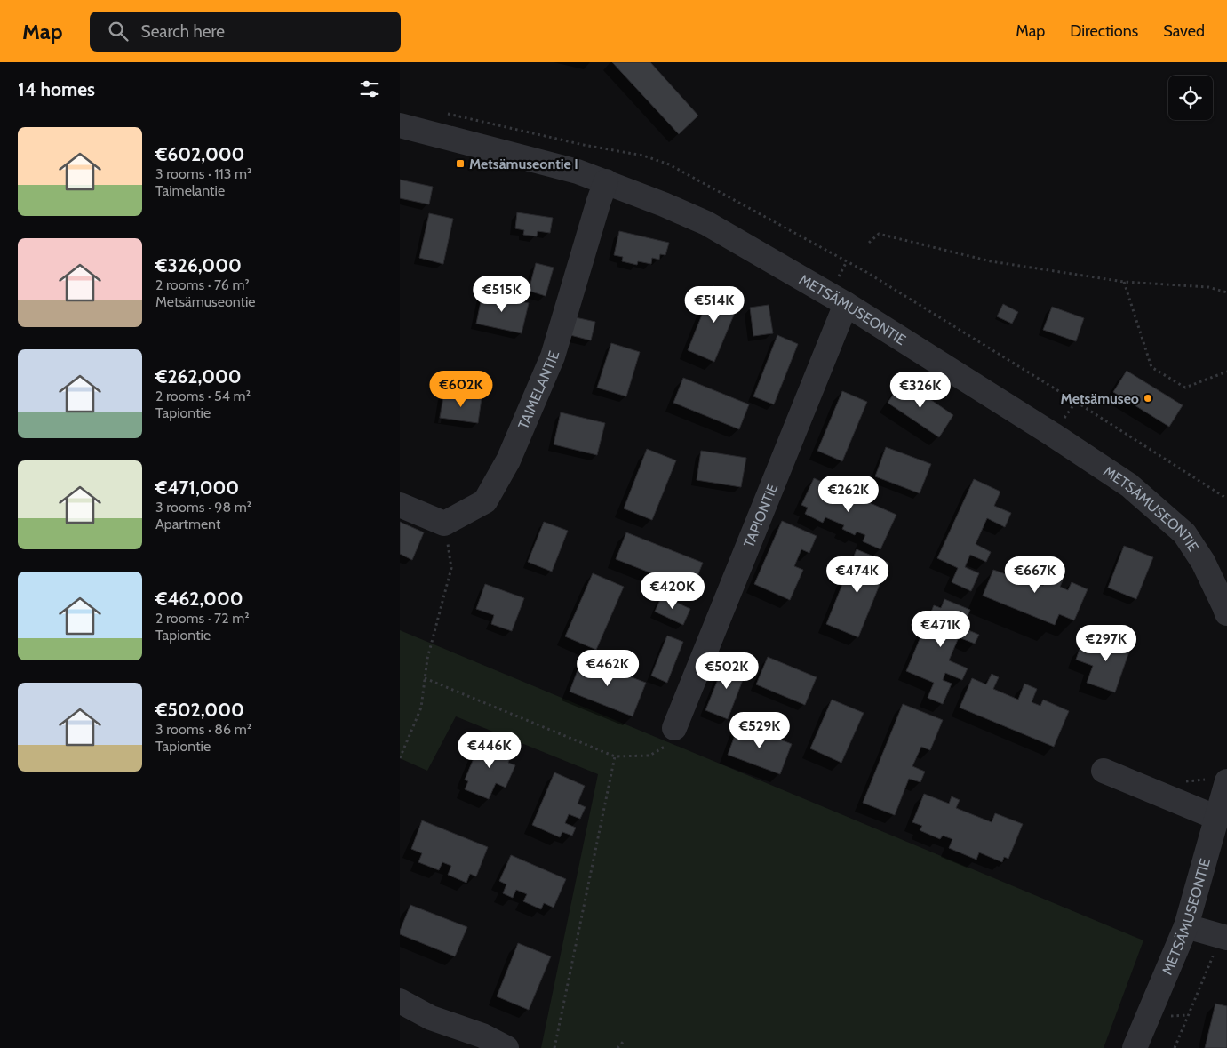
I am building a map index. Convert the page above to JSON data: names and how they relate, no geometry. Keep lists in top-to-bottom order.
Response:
{
  "streets": {
    "street": ["METSÄMUSEONTIE", "TAIMELANTIE", "TAPIONTIE"]
  },
  "crossings": [
    ["METSÄMUSEONTIE", "TAIMELANTIE"],
    ["METSÄMUSEONTIE", "TAPIONTIE"]
  ],
  "places": {
    "transit": ["Metsämuseontie I"],
    "other": ["Metsämuseo"]
  },
  "page": {
    "header": "Map",
    "search": "Search here",
    "nav": ["Map", "Directions", "Saved"],
    "heading": "14 homes",
    "list": [
      {
        "name": "€602,000",
        "note": "3 rooms · 113 m² · Taimelantie"
      },
      {
        "name": "€326,000",
        "note": "2 rooms · 76 m² · Metsämuseontie"
      },
      {
        "name": "€262,000",
        "note": "2 rooms · 54 m² · Tapiontie"
      },
      {
        "name": "€471,000",
        "note": "3 rooms · 98 m² · Apartment"
      },
      {
        "name": "€462,000",
        "note": "2 rooms · 72 m² · Tapiontie"
      },
      {
        "name": "€502,000",
        "note": "3 rooms · 86 m² · Tapiontie"
      }
    ],
    "price": [
      "€515K",
      "€514K",
      "€602K",
      "€326K",
      "€262K",
      "€474K",
      "€667K",
      "€420K",
      "€471K",
      "€297K",
      "€462K",
      "€502K",
      "€529K",
      "€446K"
    ]
  }
}
